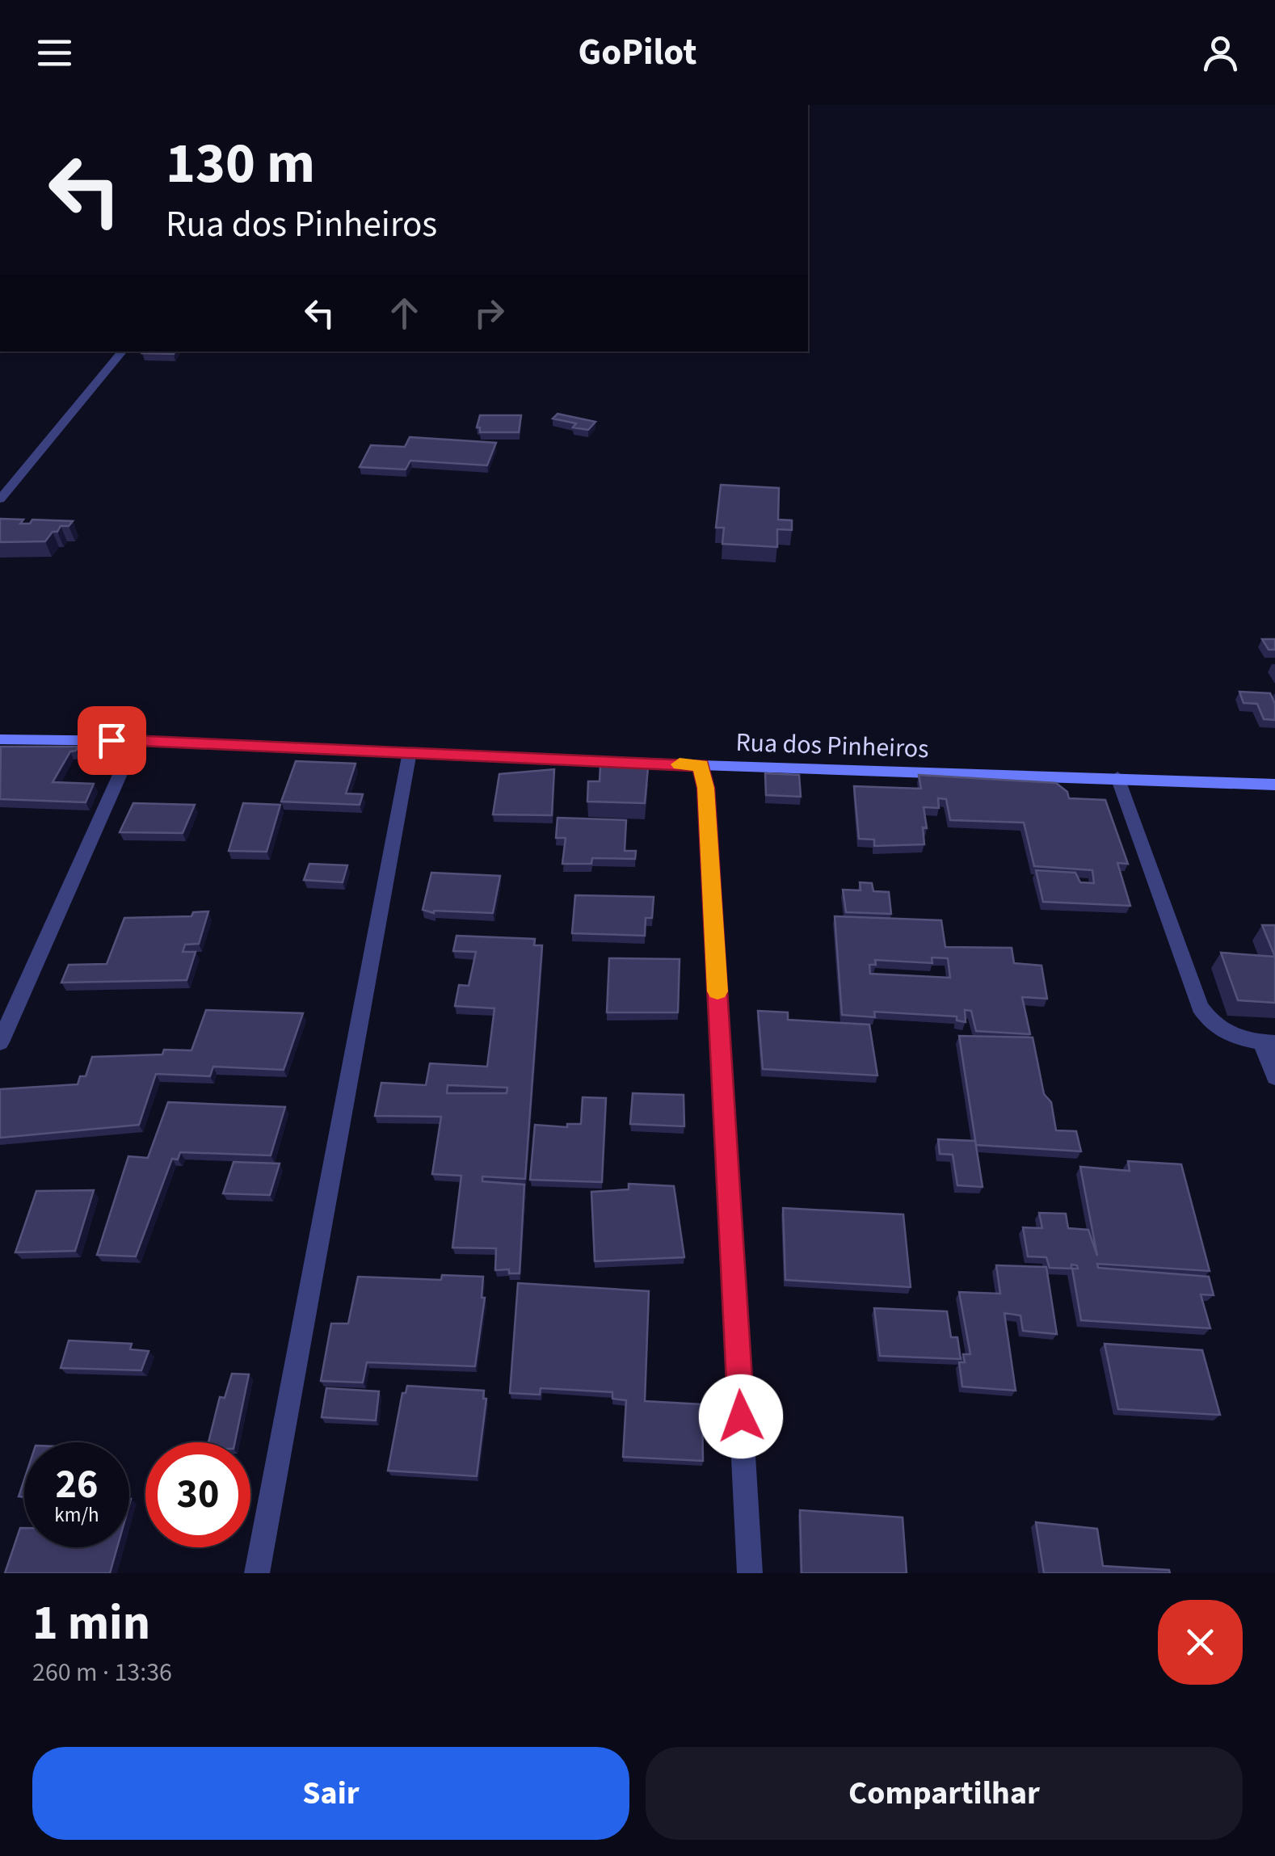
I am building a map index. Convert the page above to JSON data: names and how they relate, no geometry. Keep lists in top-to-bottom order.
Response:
{
  "streets": {
    "street": ["Rua dos Pinheiros"]
  },
  "page": {
    "header": "GoPilot",
    "turn": ["130 m", "Rua dos Pinheiros"],
    "speed": "26 km/h",
    "limit": "30",
    "heading": ["1 min", "260 m · 13:36"],
    "buttons": ["Sair", "Compartilhar"]
  }
}
